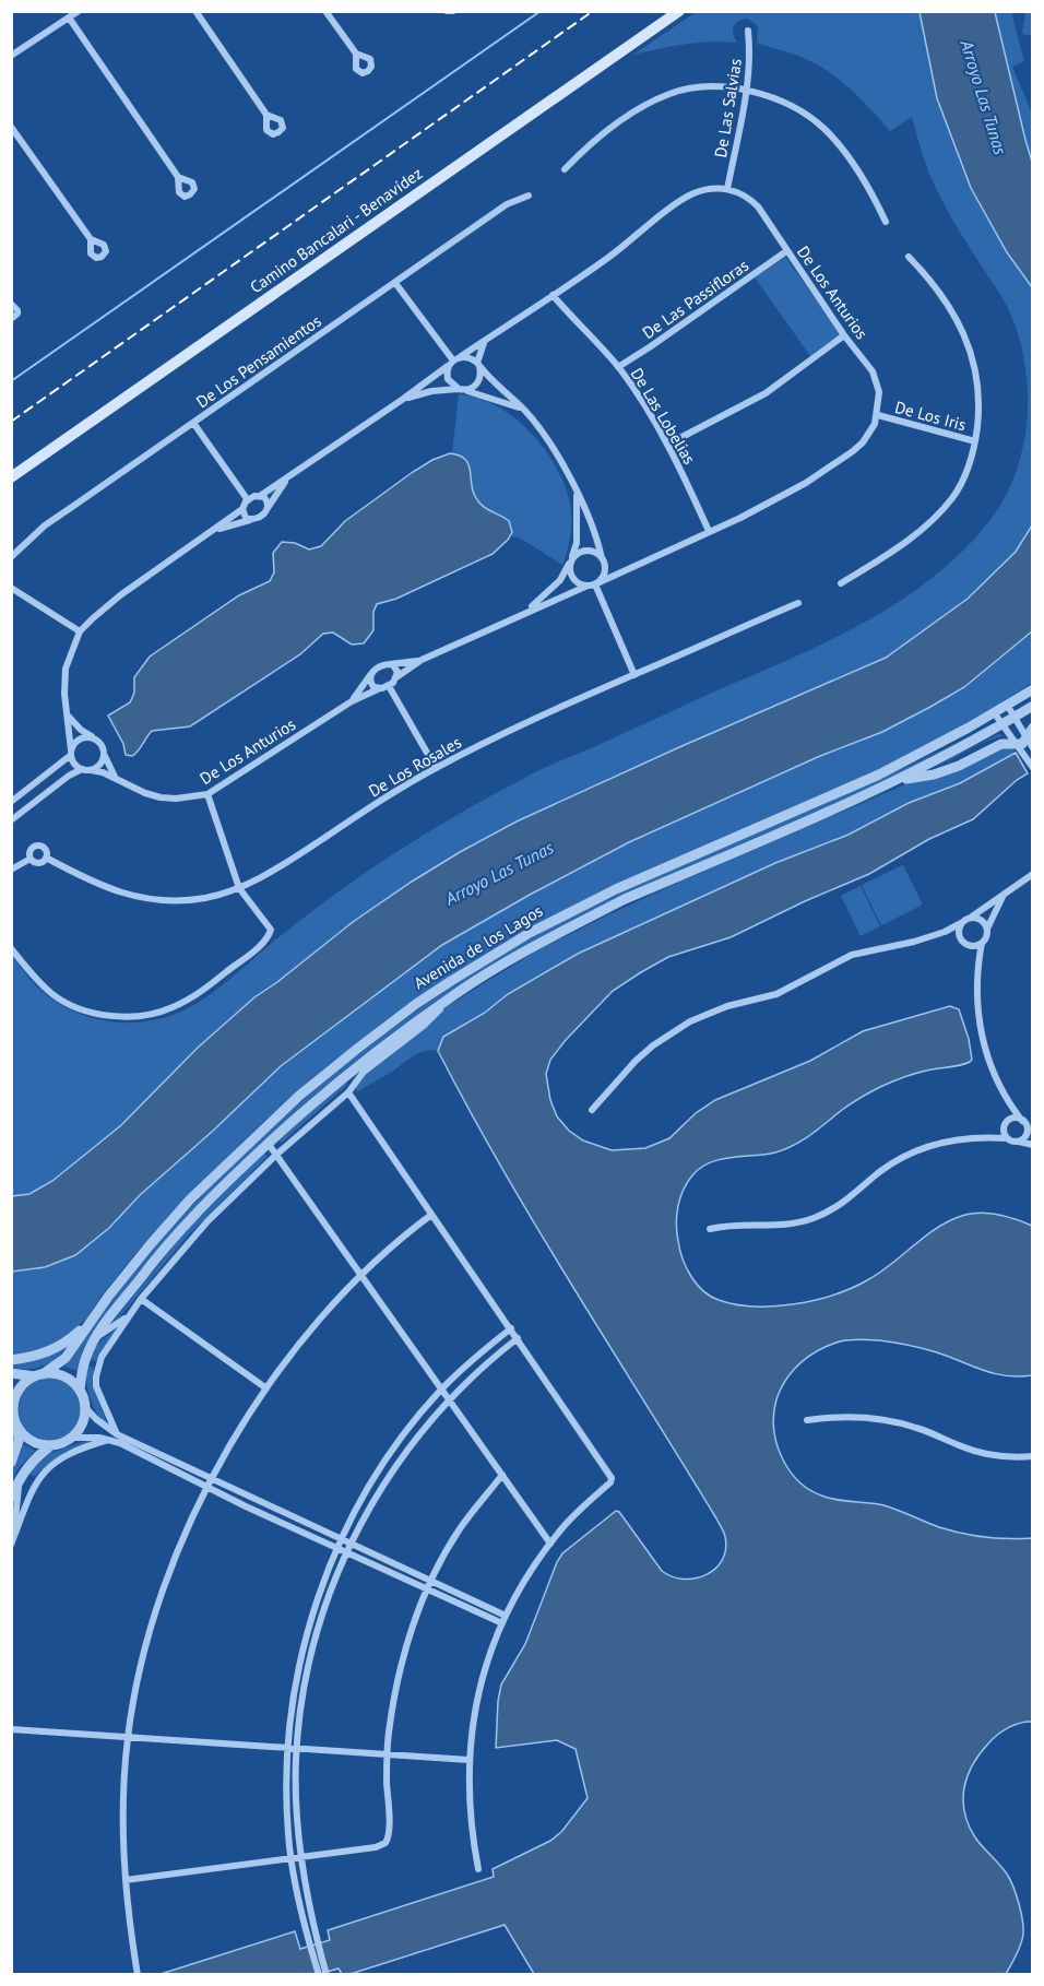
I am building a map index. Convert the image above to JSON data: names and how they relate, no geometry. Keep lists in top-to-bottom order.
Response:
{
  "streets": {
    "main road": ["Camino Bancalari - Benavídez"],
    "street": [
      "De Las Salvias",
      "De Los Anturios",
      "De Las Passifloras",
      "De Los Pensamientos",
      "De Las Lobelias",
      "De Los Iris",
      "De Los Rosales",
      "Avenida de los Lagos"
    ]
  },
  "crossings": [
    ["De Las Salvias", "De Los Anturios"],
    ["De Los Anturios", "De Las Passifloras"],
    ["De Los Anturios", "De Los Iris"],
    ["De Las Passifloras", "De Las Lobelias"]
  ],
  "water": ["Arroyo Las Tunas"]
}
